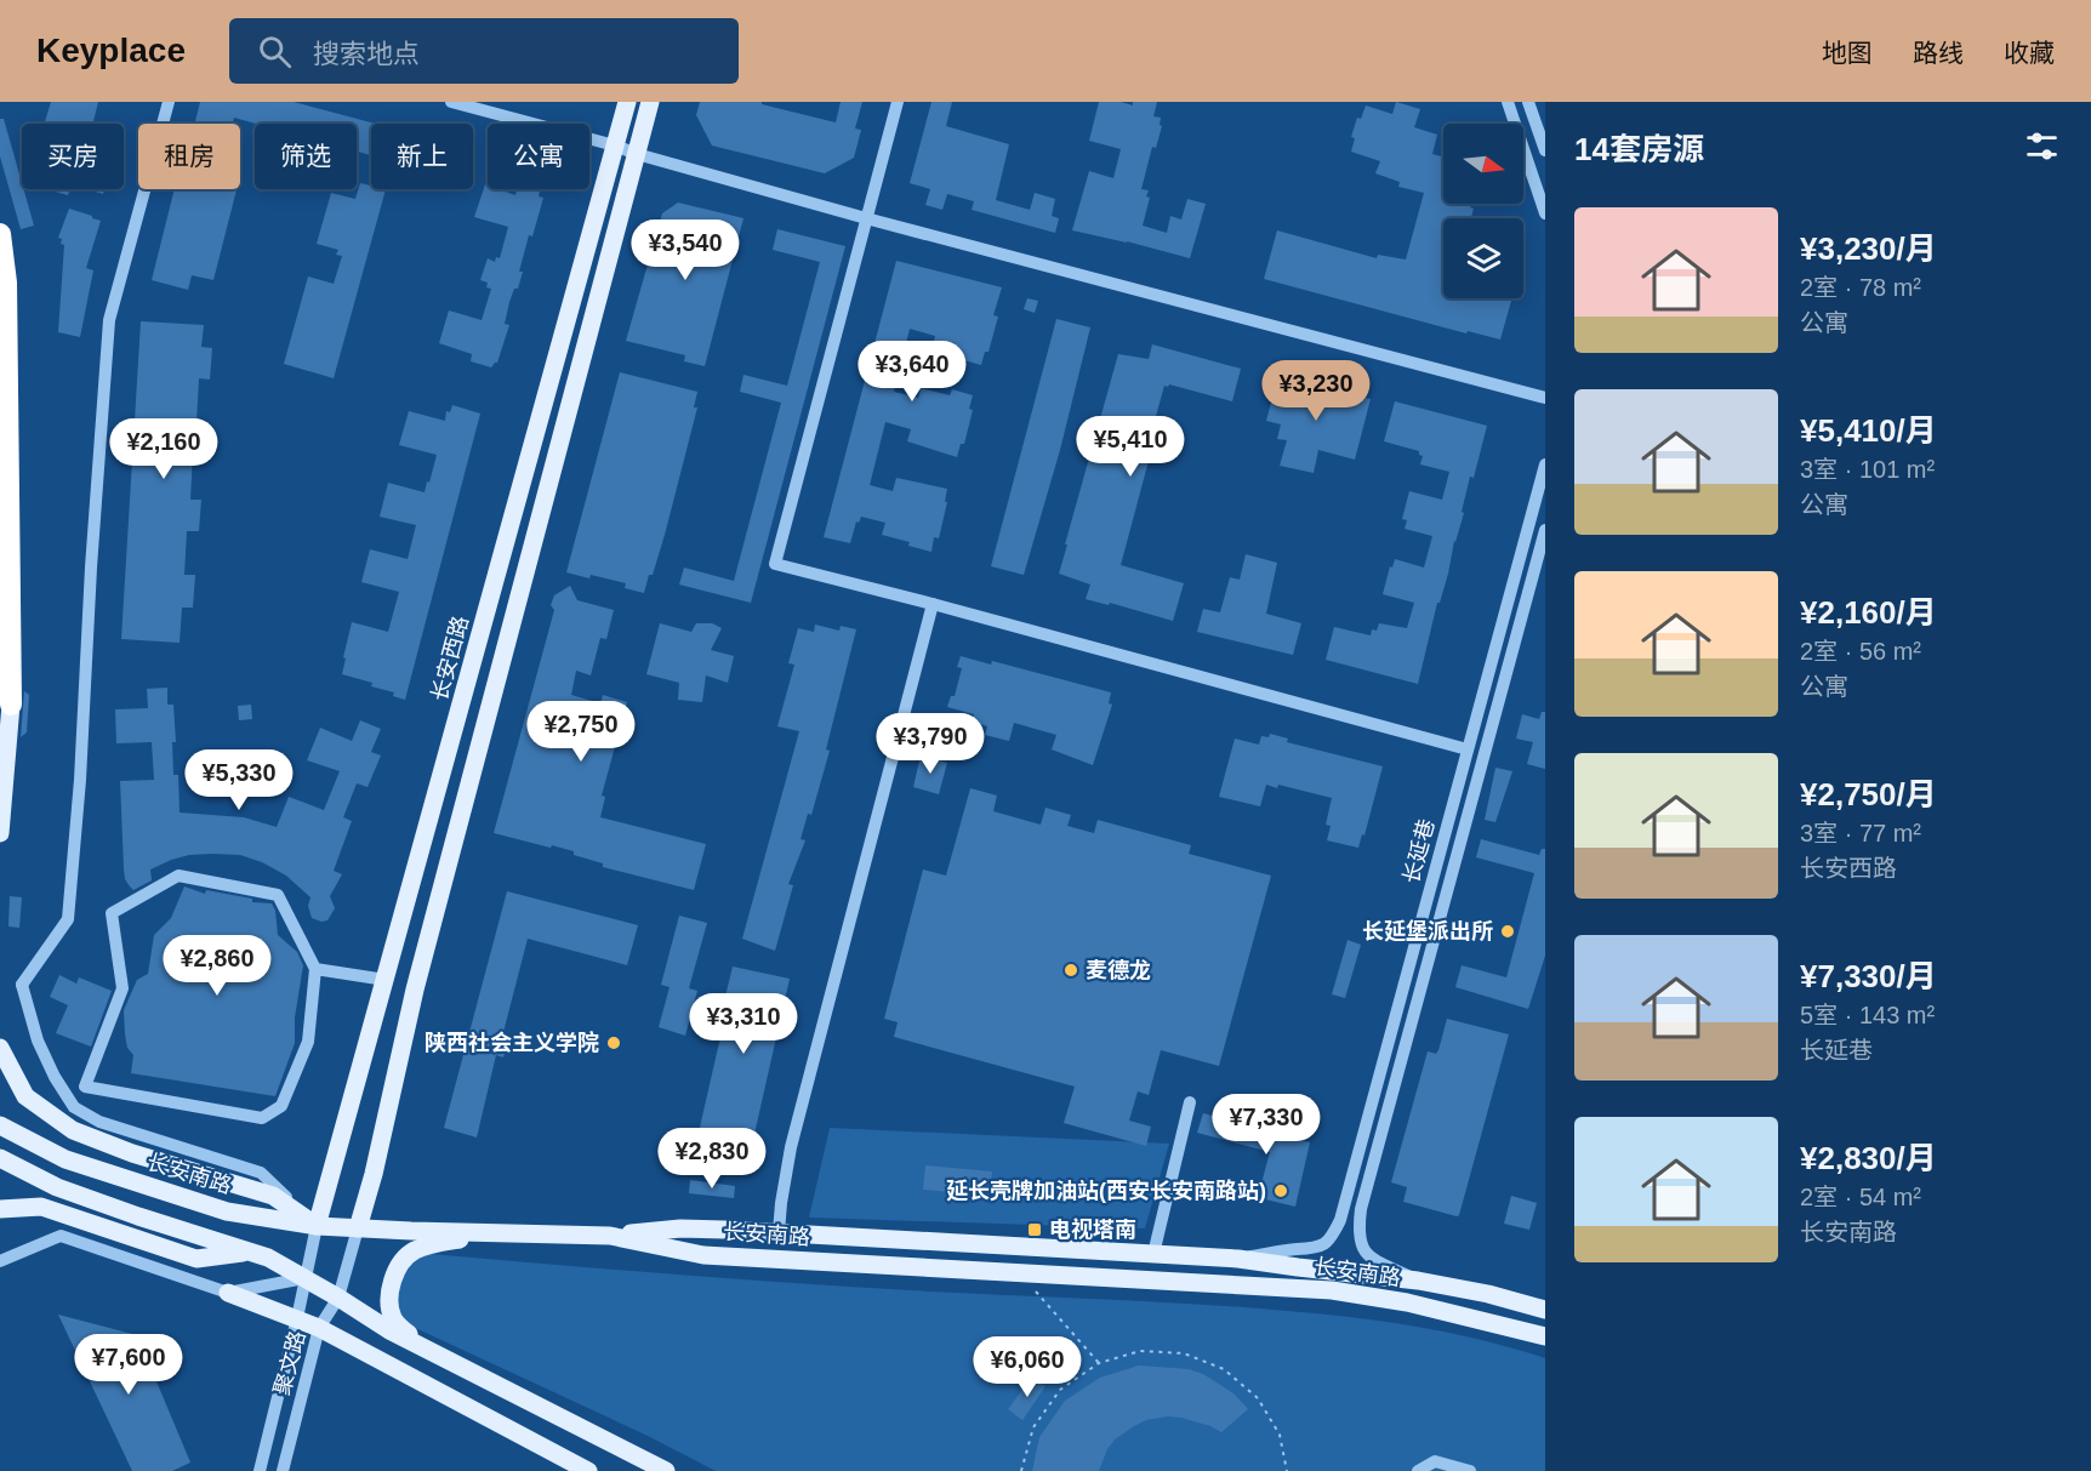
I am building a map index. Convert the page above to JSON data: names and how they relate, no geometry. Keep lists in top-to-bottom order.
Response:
{
  "streets": {
    "main road": ["长安西路", "长安南路"],
    "street": ["长延巷", "聚文路"]
  },
  "crossings": [
    ["长安西路", "长安南路"],
    ["长安西路", "聚文路"],
    ["长安南路", "聚文路"]
  ],
  "places": {
    "other": [
      "长延堡派出所",
      "麦德龙",
      "陕西社会主义学院",
      "延长壳牌加油站(西安长安南路站)"
    ],
    "transit": ["电视塔南"]
  },
  "north": "right",
  "page": {
    "header": "Keyplace",
    "search": "搜索地点",
    "nav": ["地图", "路线", "收藏"],
    "heading": "14套房源",
    "chip": [
      "买房",
      "租房",
      "筛选",
      "新上",
      "公寓"
    ],
    "list": [
      {
        "name": "¥3,230/月",
        "note": "2室 · 78 m² · 公寓"
      },
      {
        "name": "¥5,410/月",
        "note": "3室 · 101 m² · 公寓"
      },
      {
        "name": "¥2,160/月",
        "note": "2室 · 56 m² · 公寓"
      },
      {
        "name": "¥2,750/月",
        "note": "3室 · 77 m² · 长安西路"
      },
      {
        "name": "¥7,330/月",
        "note": "5室 · 143 m² · 长延巷"
      },
      {
        "name": "¥2,830/月",
        "note": "2室 · 54 m² · 长安南路"
      }
    ],
    "price": [
      "¥3,540",
      "¥3,640",
      "¥3,230",
      "¥5,410",
      "¥2,160",
      "¥2,750",
      "¥3,790",
      "¥5,330",
      "¥2,860",
      "¥3,310",
      "¥7,330",
      "¥2,830",
      "¥7,600",
      "¥6,060"
    ]
  }
}
